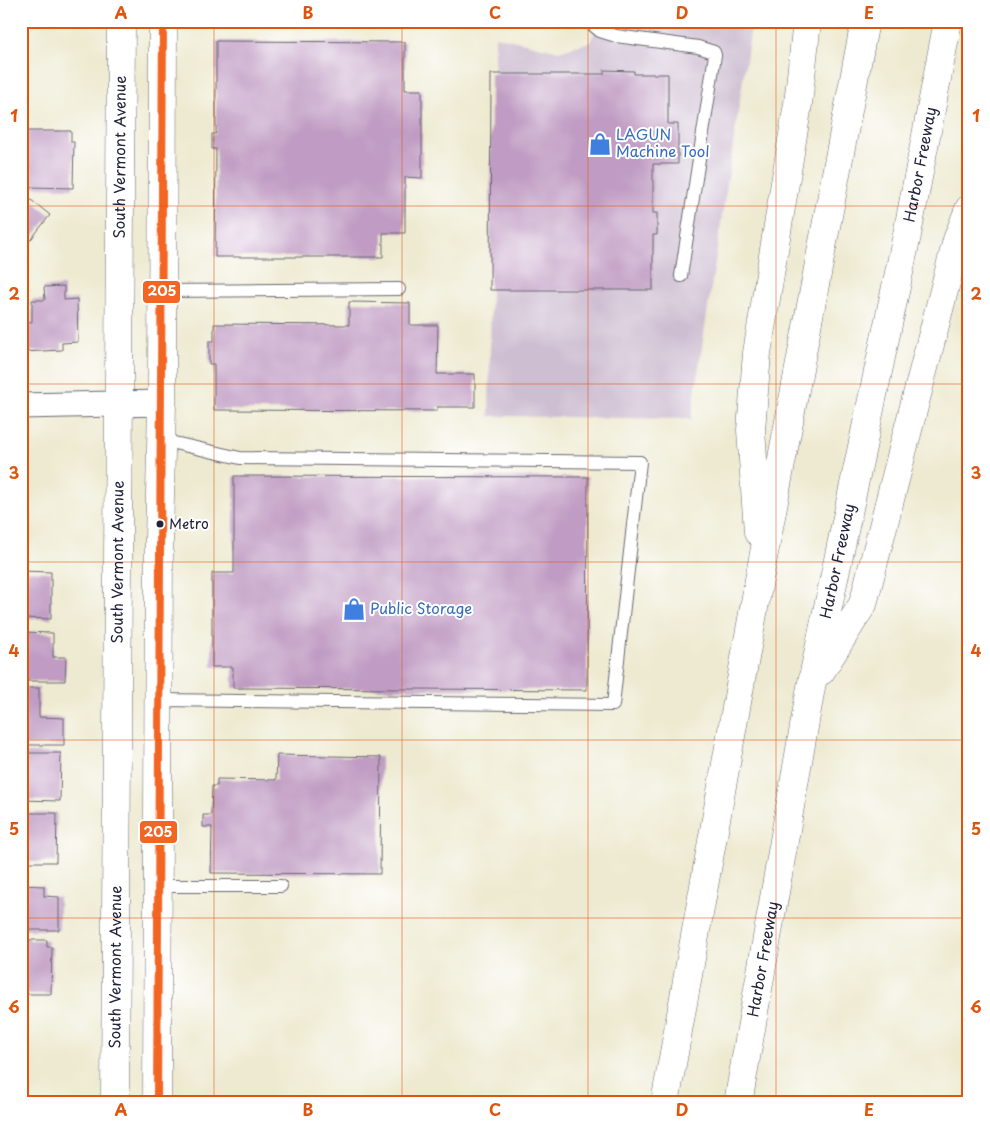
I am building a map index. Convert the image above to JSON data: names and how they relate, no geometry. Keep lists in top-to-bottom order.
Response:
{
  "streets": {
    "main road": ["South Vermont Avenue", "Harbor Freeway"]
  },
  "places": {
    "shop": ["LAGUN Machine Tool", "Public Storage"],
    "other": ["Metro"]
  },
  "lines": ["transit line 205"],
  "grid": {
    "columns": [
      "A",
      "B",
      "C",
      "D",
      "E"
    ],
    "rows": [
      "1",
      "2",
      "3",
      "4",
      "5",
      "6"
    ]
  }
}
